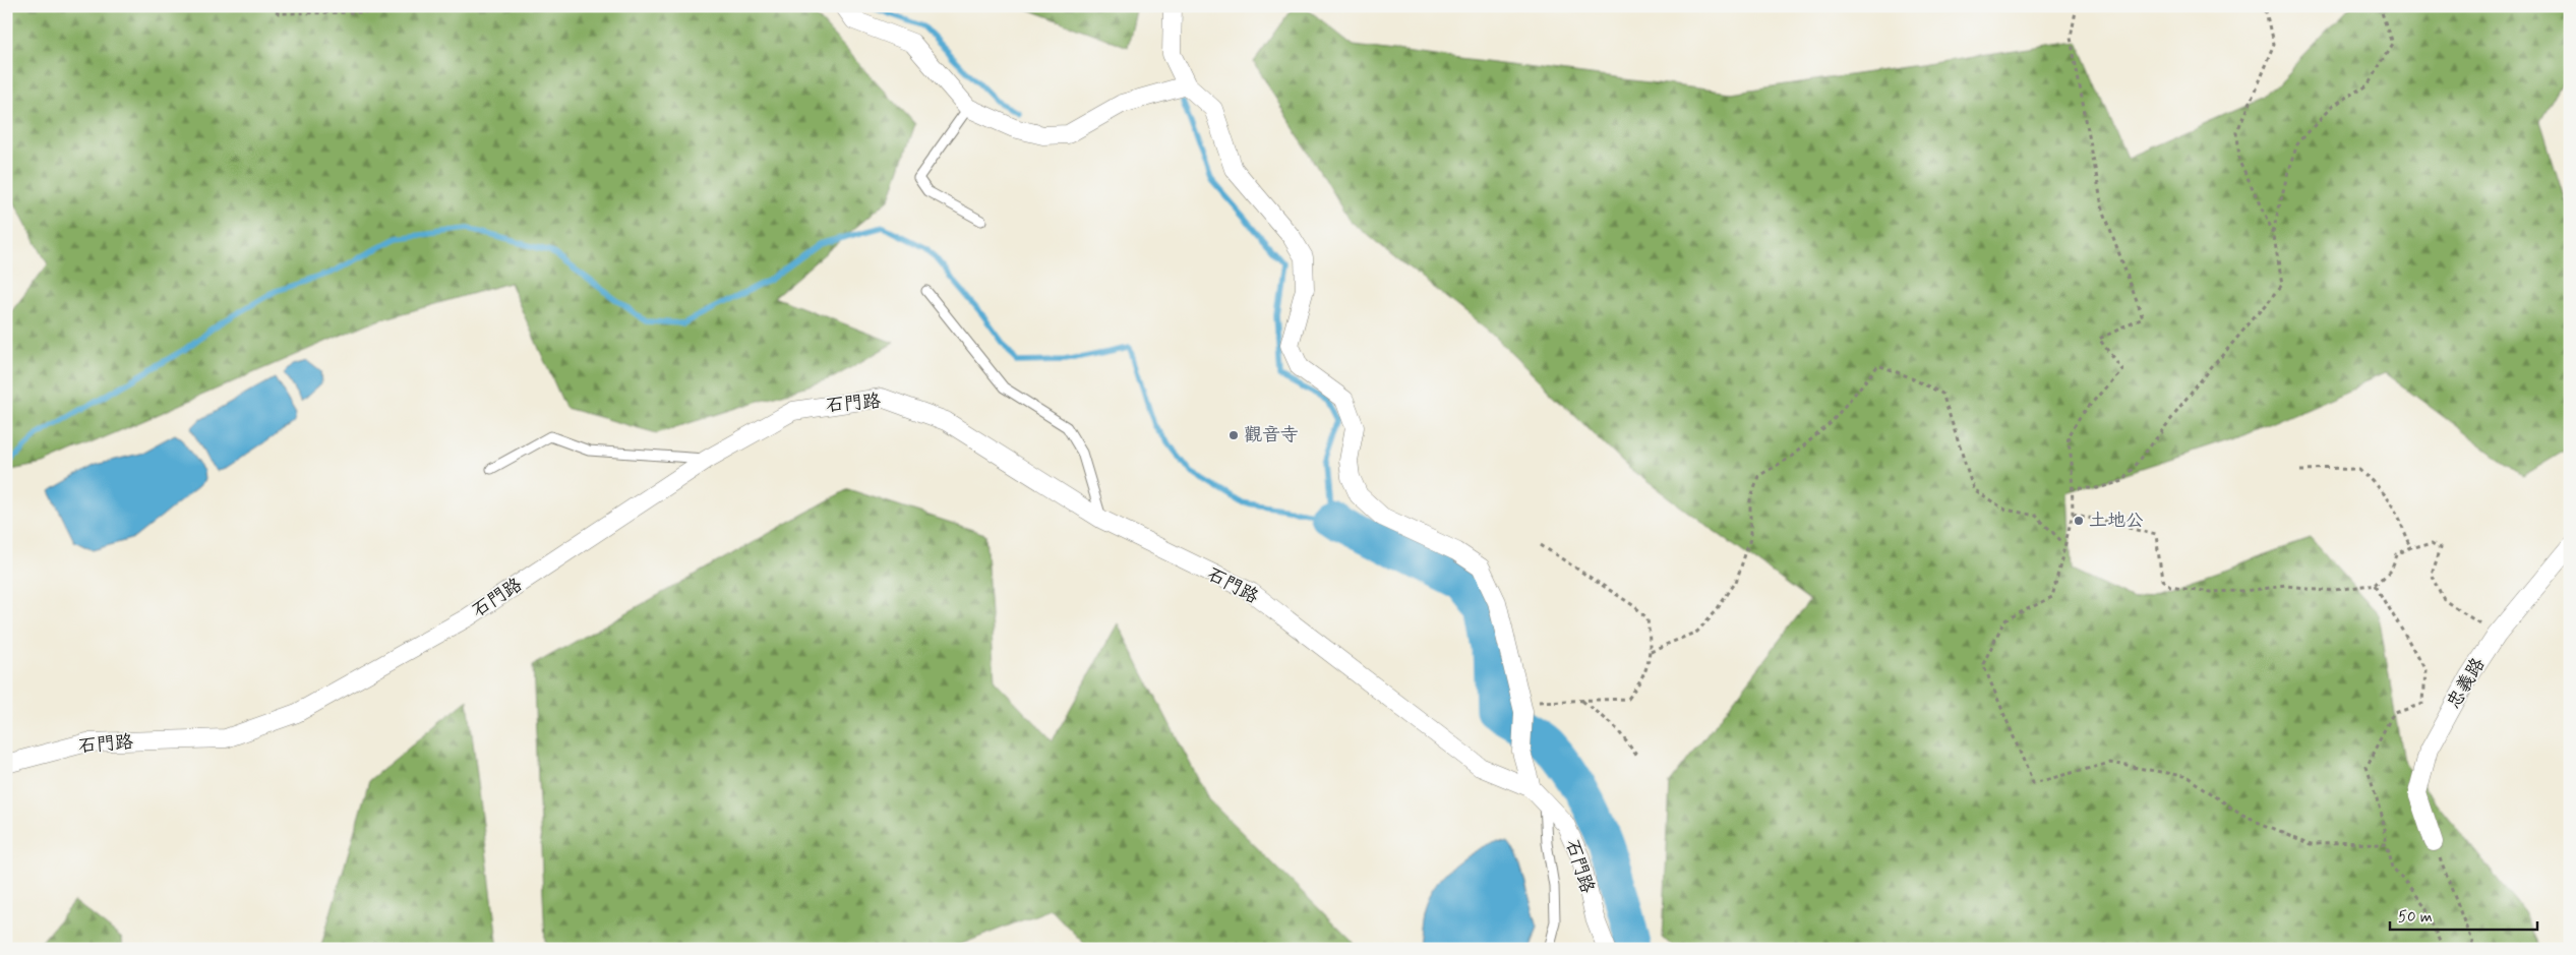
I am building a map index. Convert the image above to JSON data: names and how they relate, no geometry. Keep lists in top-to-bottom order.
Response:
{
  "streets": {
    "street": ["石門路", "忠義路"]
  },
  "places": ["觀音寺", "土地公"],
  "scale_bar": "50 m"
}
